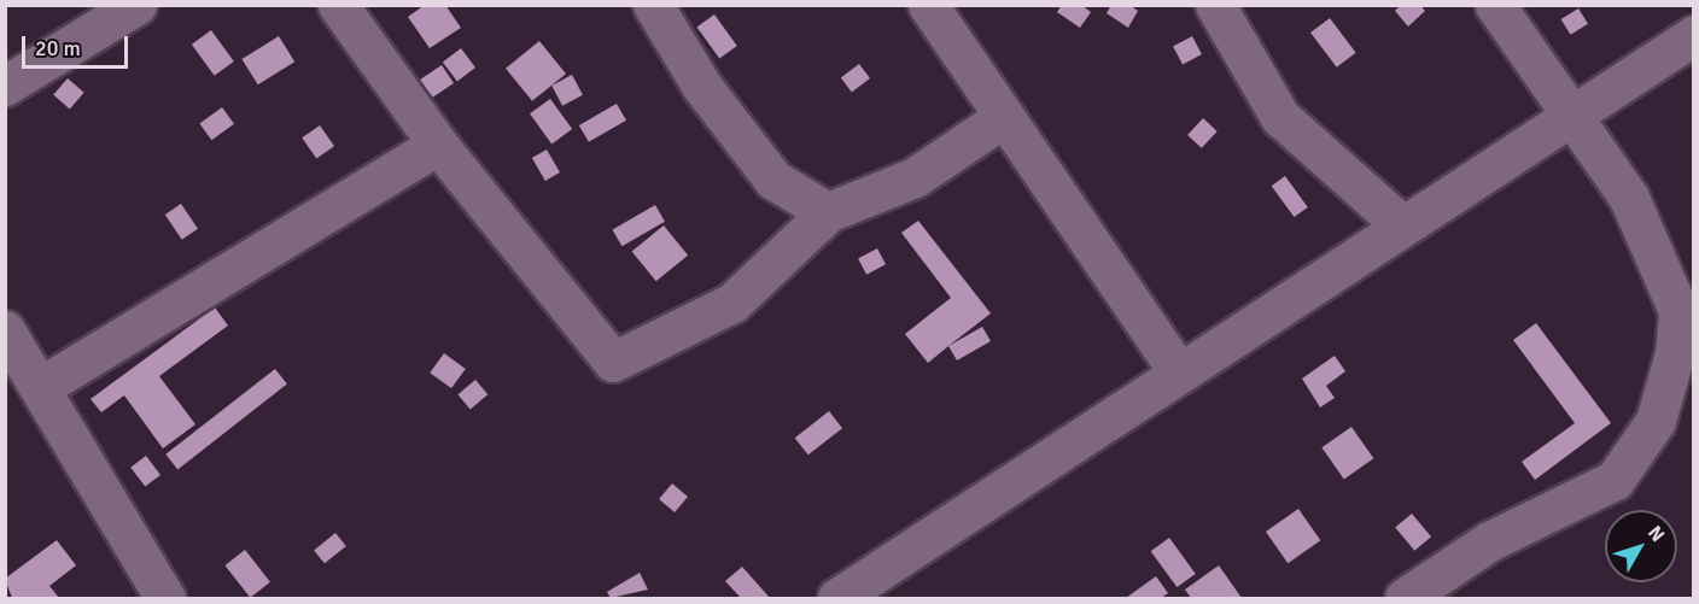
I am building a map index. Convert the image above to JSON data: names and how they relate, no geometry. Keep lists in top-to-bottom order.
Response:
{
  "scale_bar": "20 m",
  "north": "top right"
}
